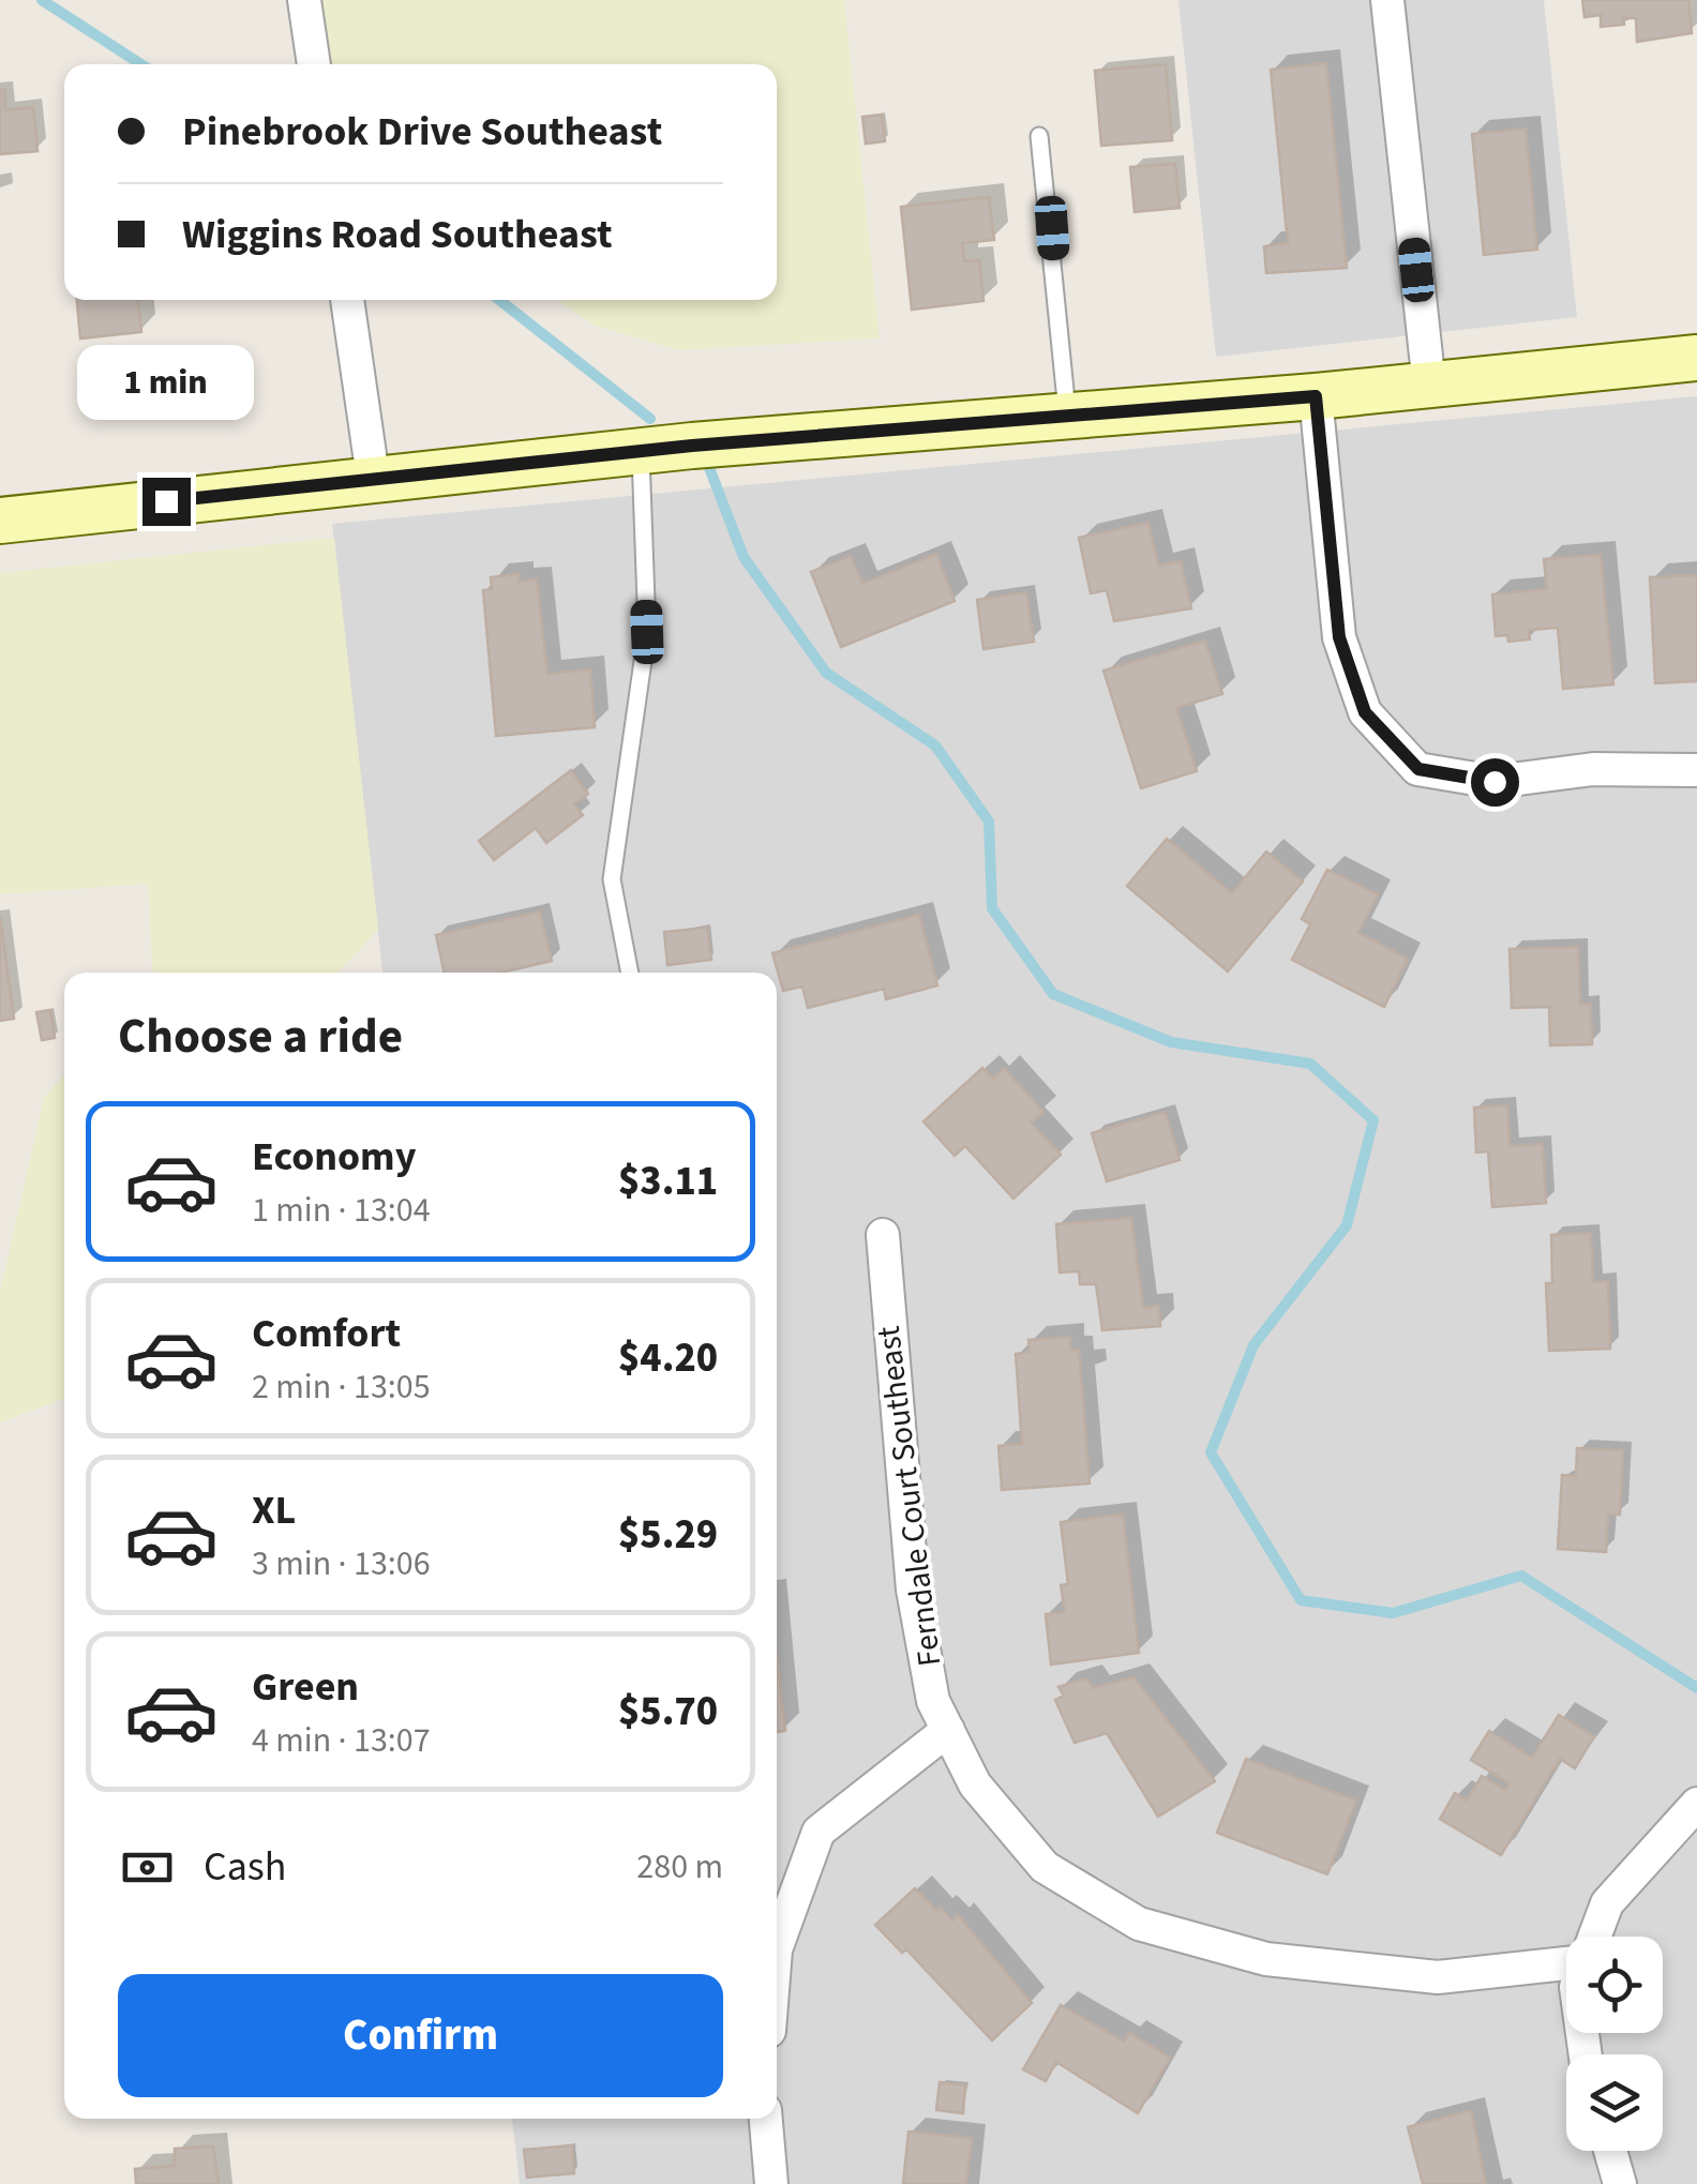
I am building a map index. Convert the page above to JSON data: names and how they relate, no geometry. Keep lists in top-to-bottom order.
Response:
{
  "streets": {
    "street": ["Ferndale Court Southeast"]
  },
  "page": {
    "banner": ["Pinebrook Drive Southeast", "Wiggins Road Southeast"],
    "bubble": "1 min",
    "heading": "Choose a ride",
    "list": [
      {
        "name": "Economy",
        "note": "1 min · 13:04",
        "value": "$3.11"
      },
      {
        "name": "Comfort",
        "note": "2 min · 13:05",
        "value": "$4.20"
      },
      {
        "name": "XL",
        "note": "3 min · 13:06",
        "value": "$5.29"
      },
      {
        "name": "Green",
        "note": "4 min · 13:07",
        "value": "$5.70"
      }
    ],
    "pay": ["Cash", "280 m"],
    "buttons": "Confirm"
  }
}
